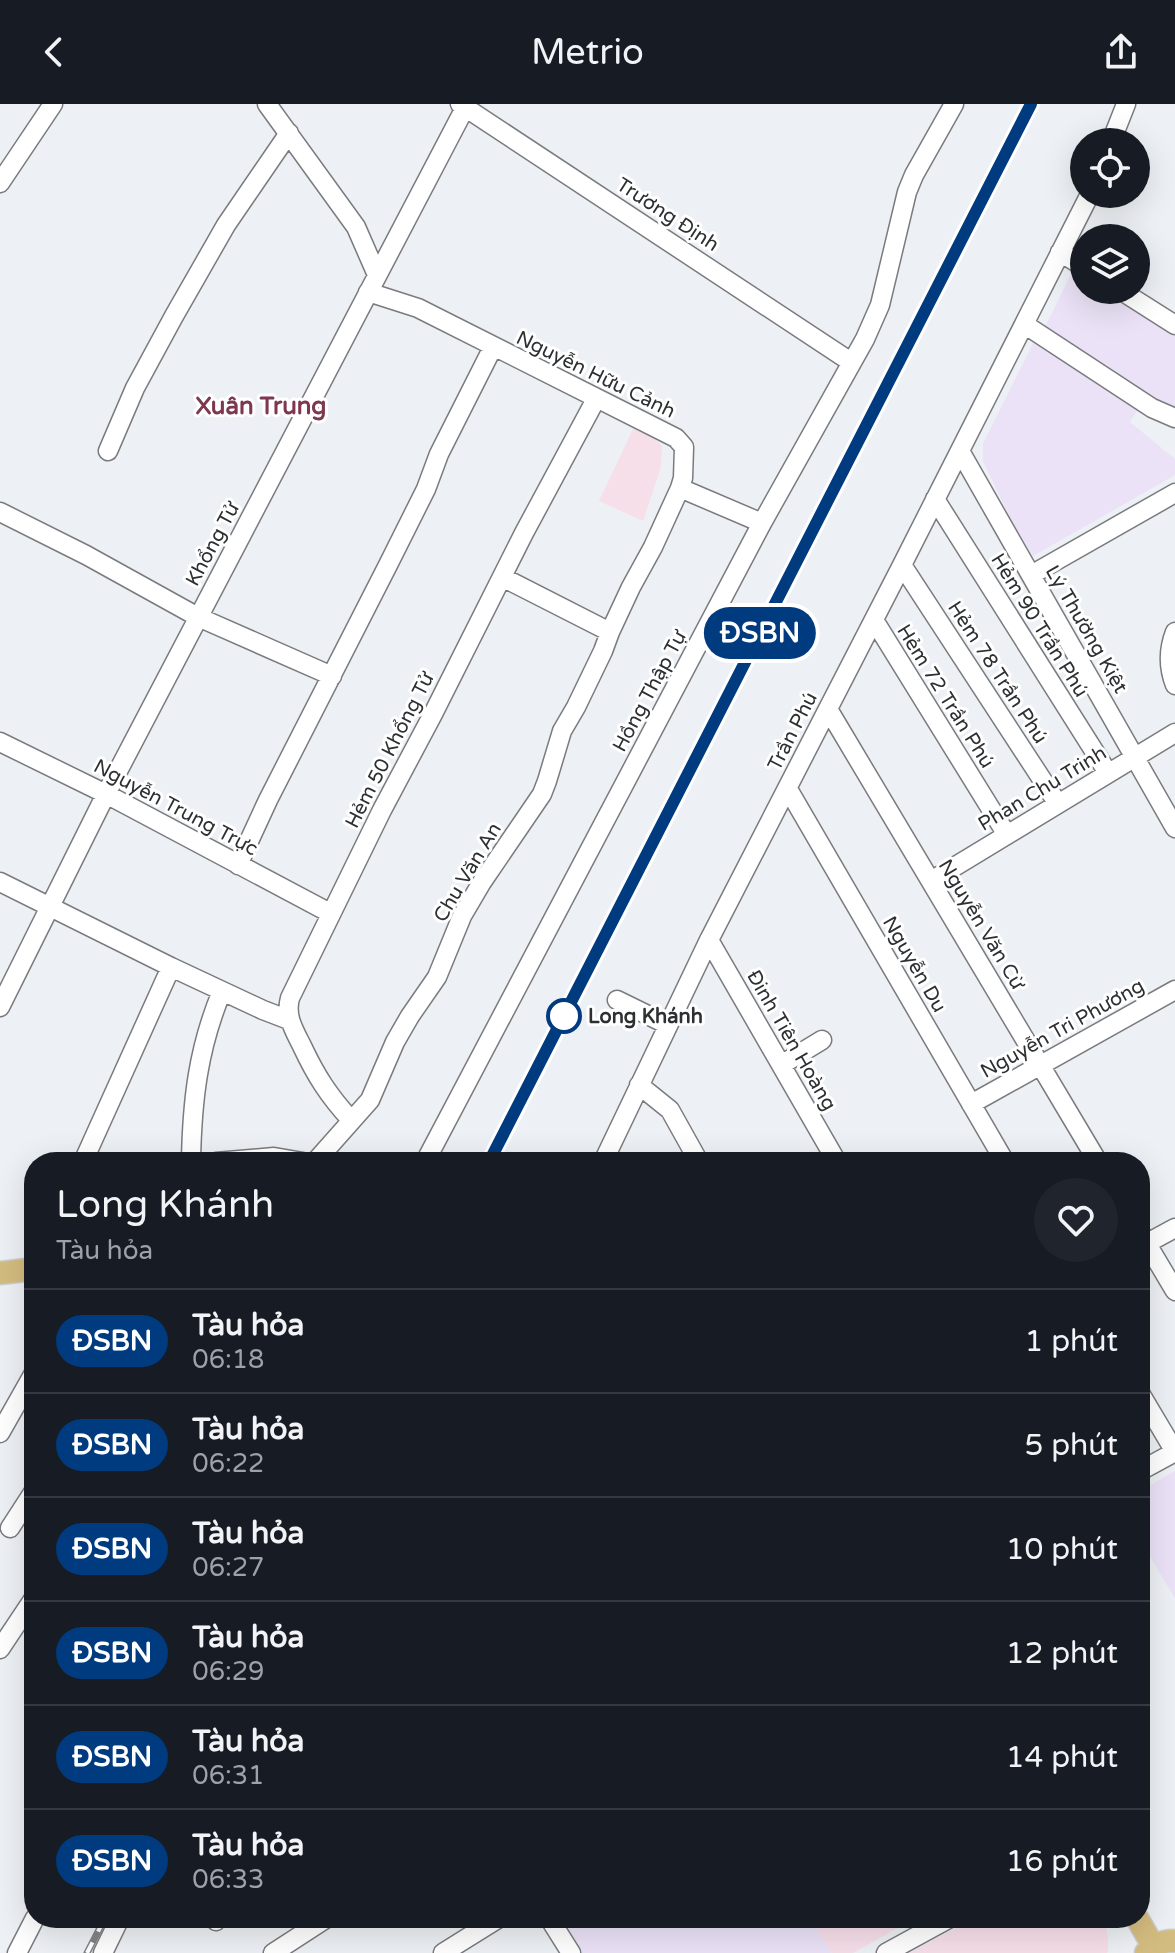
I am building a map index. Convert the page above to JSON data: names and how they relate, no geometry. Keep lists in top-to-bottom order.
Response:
{
  "streets": {
    "street": [
      "Trương Định",
      "Nguyễn Hữu Cảnh",
      "Khổng Tử",
      "Hẻm 90 Trần Phú",
      "Lý Thường Kiệt",
      "Hẻm 78 Trần Phú",
      "Hồng Thập Tự",
      "Hẻm 72 Trần Phú",
      "Trần Phú",
      "Hẻm 50 Khổng Tử",
      "Phan Chu Trinh",
      "Nguyễn Trung Trực",
      "Chu Văn An",
      "Nguyễn Văn Cừ",
      "Nguyễn Du",
      "Nguyễn Tri Phương",
      "Đinh Tiên Hoàng"
    ]
  },
  "crossings": [
    ["Trương Định", "Khổng Tử"],
    ["Trương Định", "Hồng Thập Tự"],
    ["Nguyễn Hữu Cảnh", "Khổng Tử"],
    ["Nguyễn Hữu Cảnh", "Hẻm 50 Khổng Tử"],
    ["Nguyễn Hữu Cảnh", "Chu Văn An"],
    ["Khổng Tử", "Nguyễn Trung Trực"],
    ["Hẻm 90 Trần Phú", "Trần Phú"],
    ["Hẻm 90 Trần Phú", "Phan Chu Trinh"],
    ["Lý Thường Kiệt", "Trần Phú"],
    ["Lý Thường Kiệt", "Phan Chu Trinh"],
    ["Hẻm 78 Trần Phú", "Trần Phú"],
    ["Hẻm 78 Trần Phú", "Phan Chu Trinh"],
    ["Hẻm 72 Trần Phú", "Trần Phú"],
    ["Hẻm 72 Trần Phú", "Phan Chu Trinh"],
    ["Trần Phú", "Nguyễn Văn Cừ"],
    ["Trần Phú", "Nguyễn Du"],
    ["Trần Phú", "Đinh Tiên Hoàng"],
    ["Hẻm 50 Khổng Tử", "Nguyễn Trung Trực"],
    ["Phan Chu Trinh", "Nguyễn Văn Cừ"],
    ["Nguyễn Văn Cừ", "Nguyễn Tri Phương"],
    ["Nguyễn Du", "Nguyễn Tri Phương"]
  ],
  "districts": ["Xuân Trung"],
  "places": ["Long Khánh"],
  "page": {
    "header": "Metrio",
    "on_map": "ĐSBN",
    "heading": ["Long Khánh", "Tàu hỏa"],
    "list": [
      {
        "mark": "ĐSBN",
        "name": "Tàu hỏa",
        "note": "06:18",
        "value": "1 phút"
      },
      {
        "mark": "ĐSBN",
        "name": "Tàu hỏa",
        "note": "06:22",
        "value": "5 phút"
      },
      {
        "mark": "ĐSBN",
        "name": "Tàu hỏa",
        "note": "06:27",
        "value": "10 phút"
      },
      {
        "mark": "ĐSBN",
        "name": "Tàu hỏa",
        "note": "06:29",
        "value": "12 phút"
      },
      {
        "mark": "ĐSBN",
        "name": "Tàu hỏa",
        "note": "06:31",
        "value": "14 phút"
      },
      {
        "mark": "ĐSBN",
        "name": "Tàu hỏa",
        "note": "06:33",
        "value": "16 phút"
      }
    ]
  }
}
